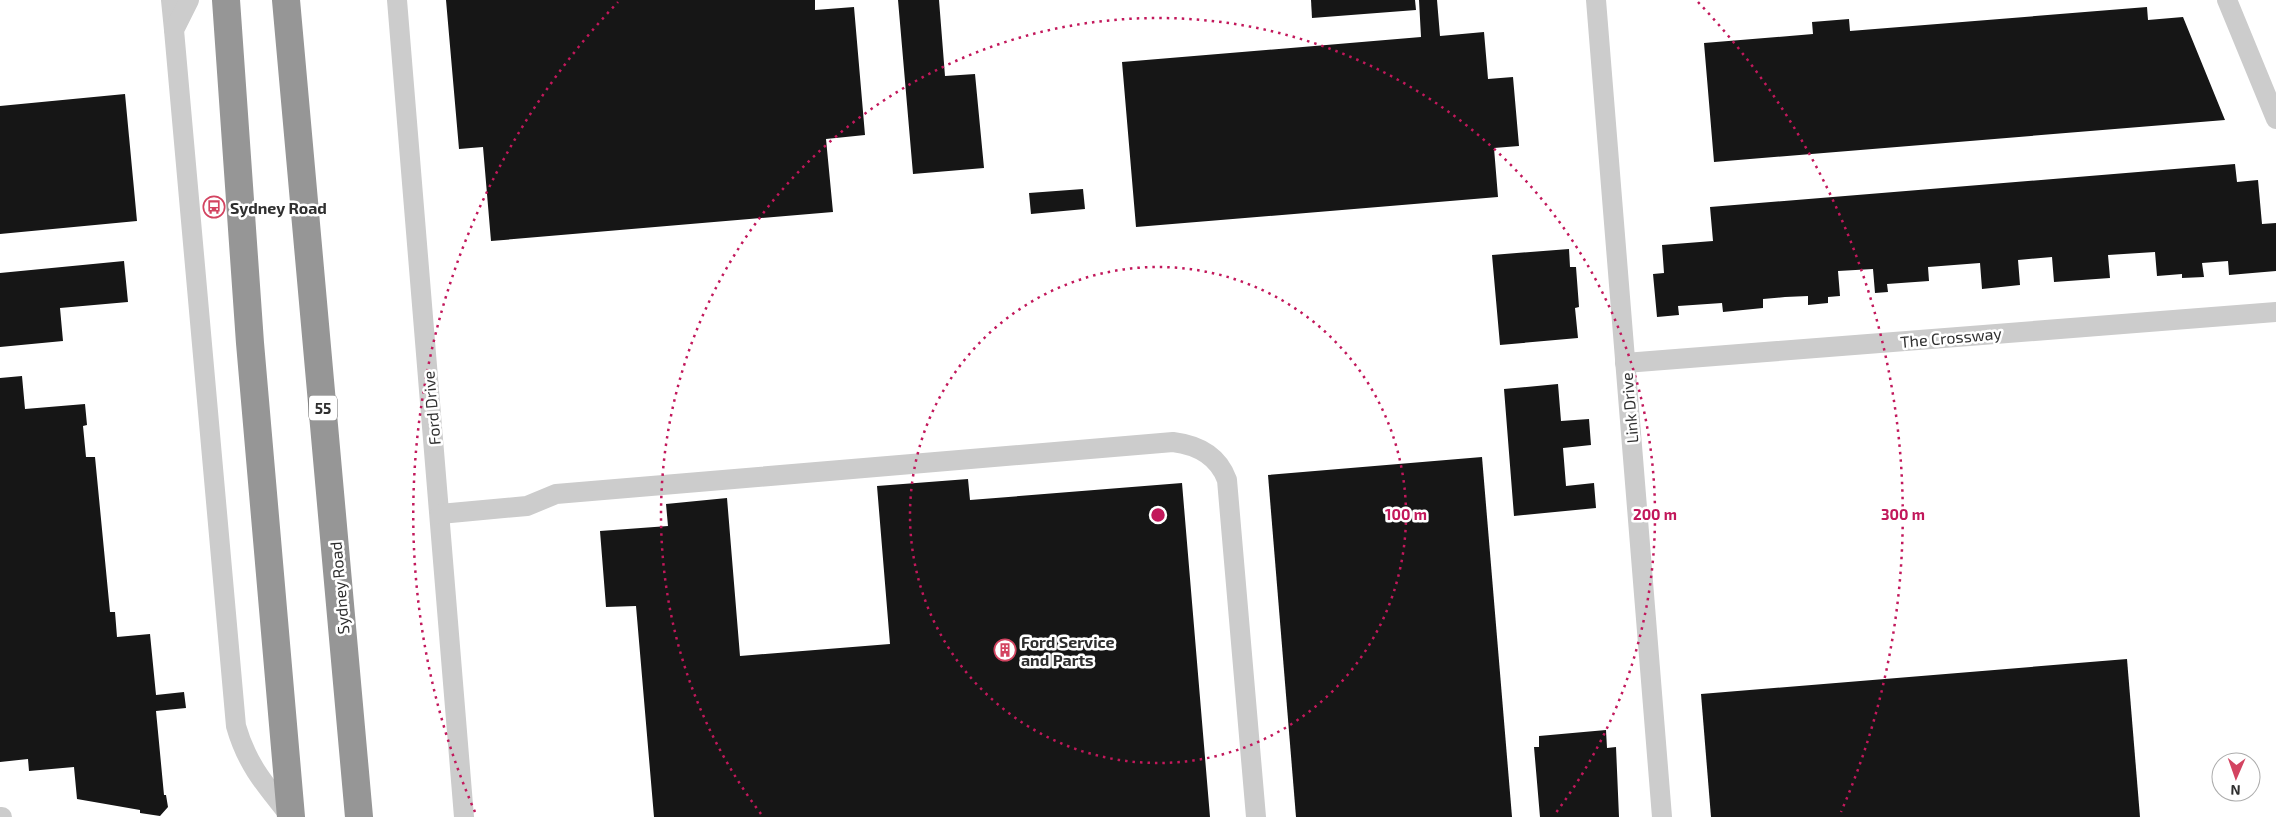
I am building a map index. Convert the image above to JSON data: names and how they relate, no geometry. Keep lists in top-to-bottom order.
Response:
{
  "streets": {
    "highway": ["55", "Sydney Road"],
    "street": ["The Crossway", "Ford Drive", "Link Drive"]
  },
  "crossings": [
    ["The Crossway", "Link Drive"]
  ],
  "places": {
    "bus stop": ["Sydney Road"],
    "building": ["Ford Service and Parts"]
  },
  "north": "bottom",
  "rings": ["100 m", "200 m", "300 m"]
}
